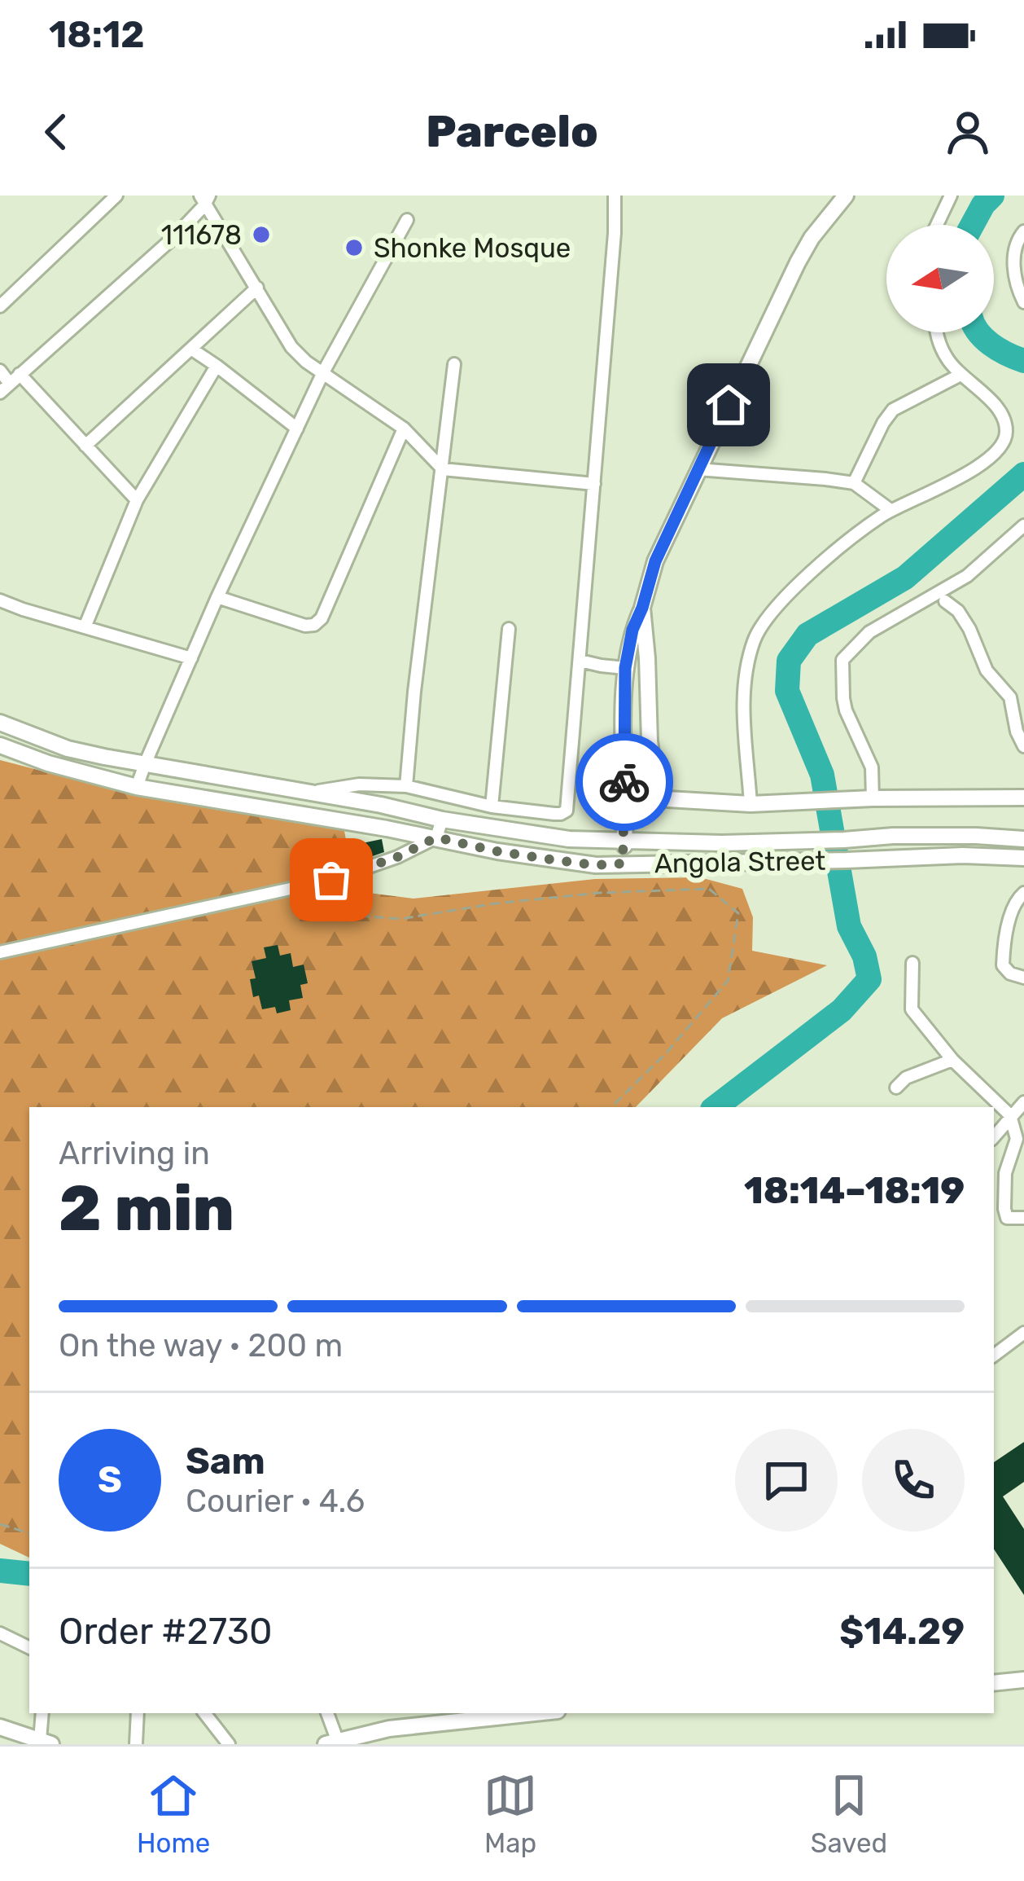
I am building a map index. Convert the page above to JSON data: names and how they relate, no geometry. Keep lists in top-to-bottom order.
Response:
{
  "streets": {
    "main road": ["Angola Street"]
  },
  "places": ["111678", "Shonke Mosque"],
  "north": "left",
  "page": {
    "status": "18:12",
    "header": "Parcelo",
    "heading": ["2 min", "Arriving in", "18:14–18:19"],
    "panel": [
      "Sam",
      "Courier · 4.6",
      "Order #2730",
      "$14.29"
    ],
    "bar": "On the way · 200 m",
    "round": "S",
    "tabs": ["Home", "Map", "Saved"]
  }
}
